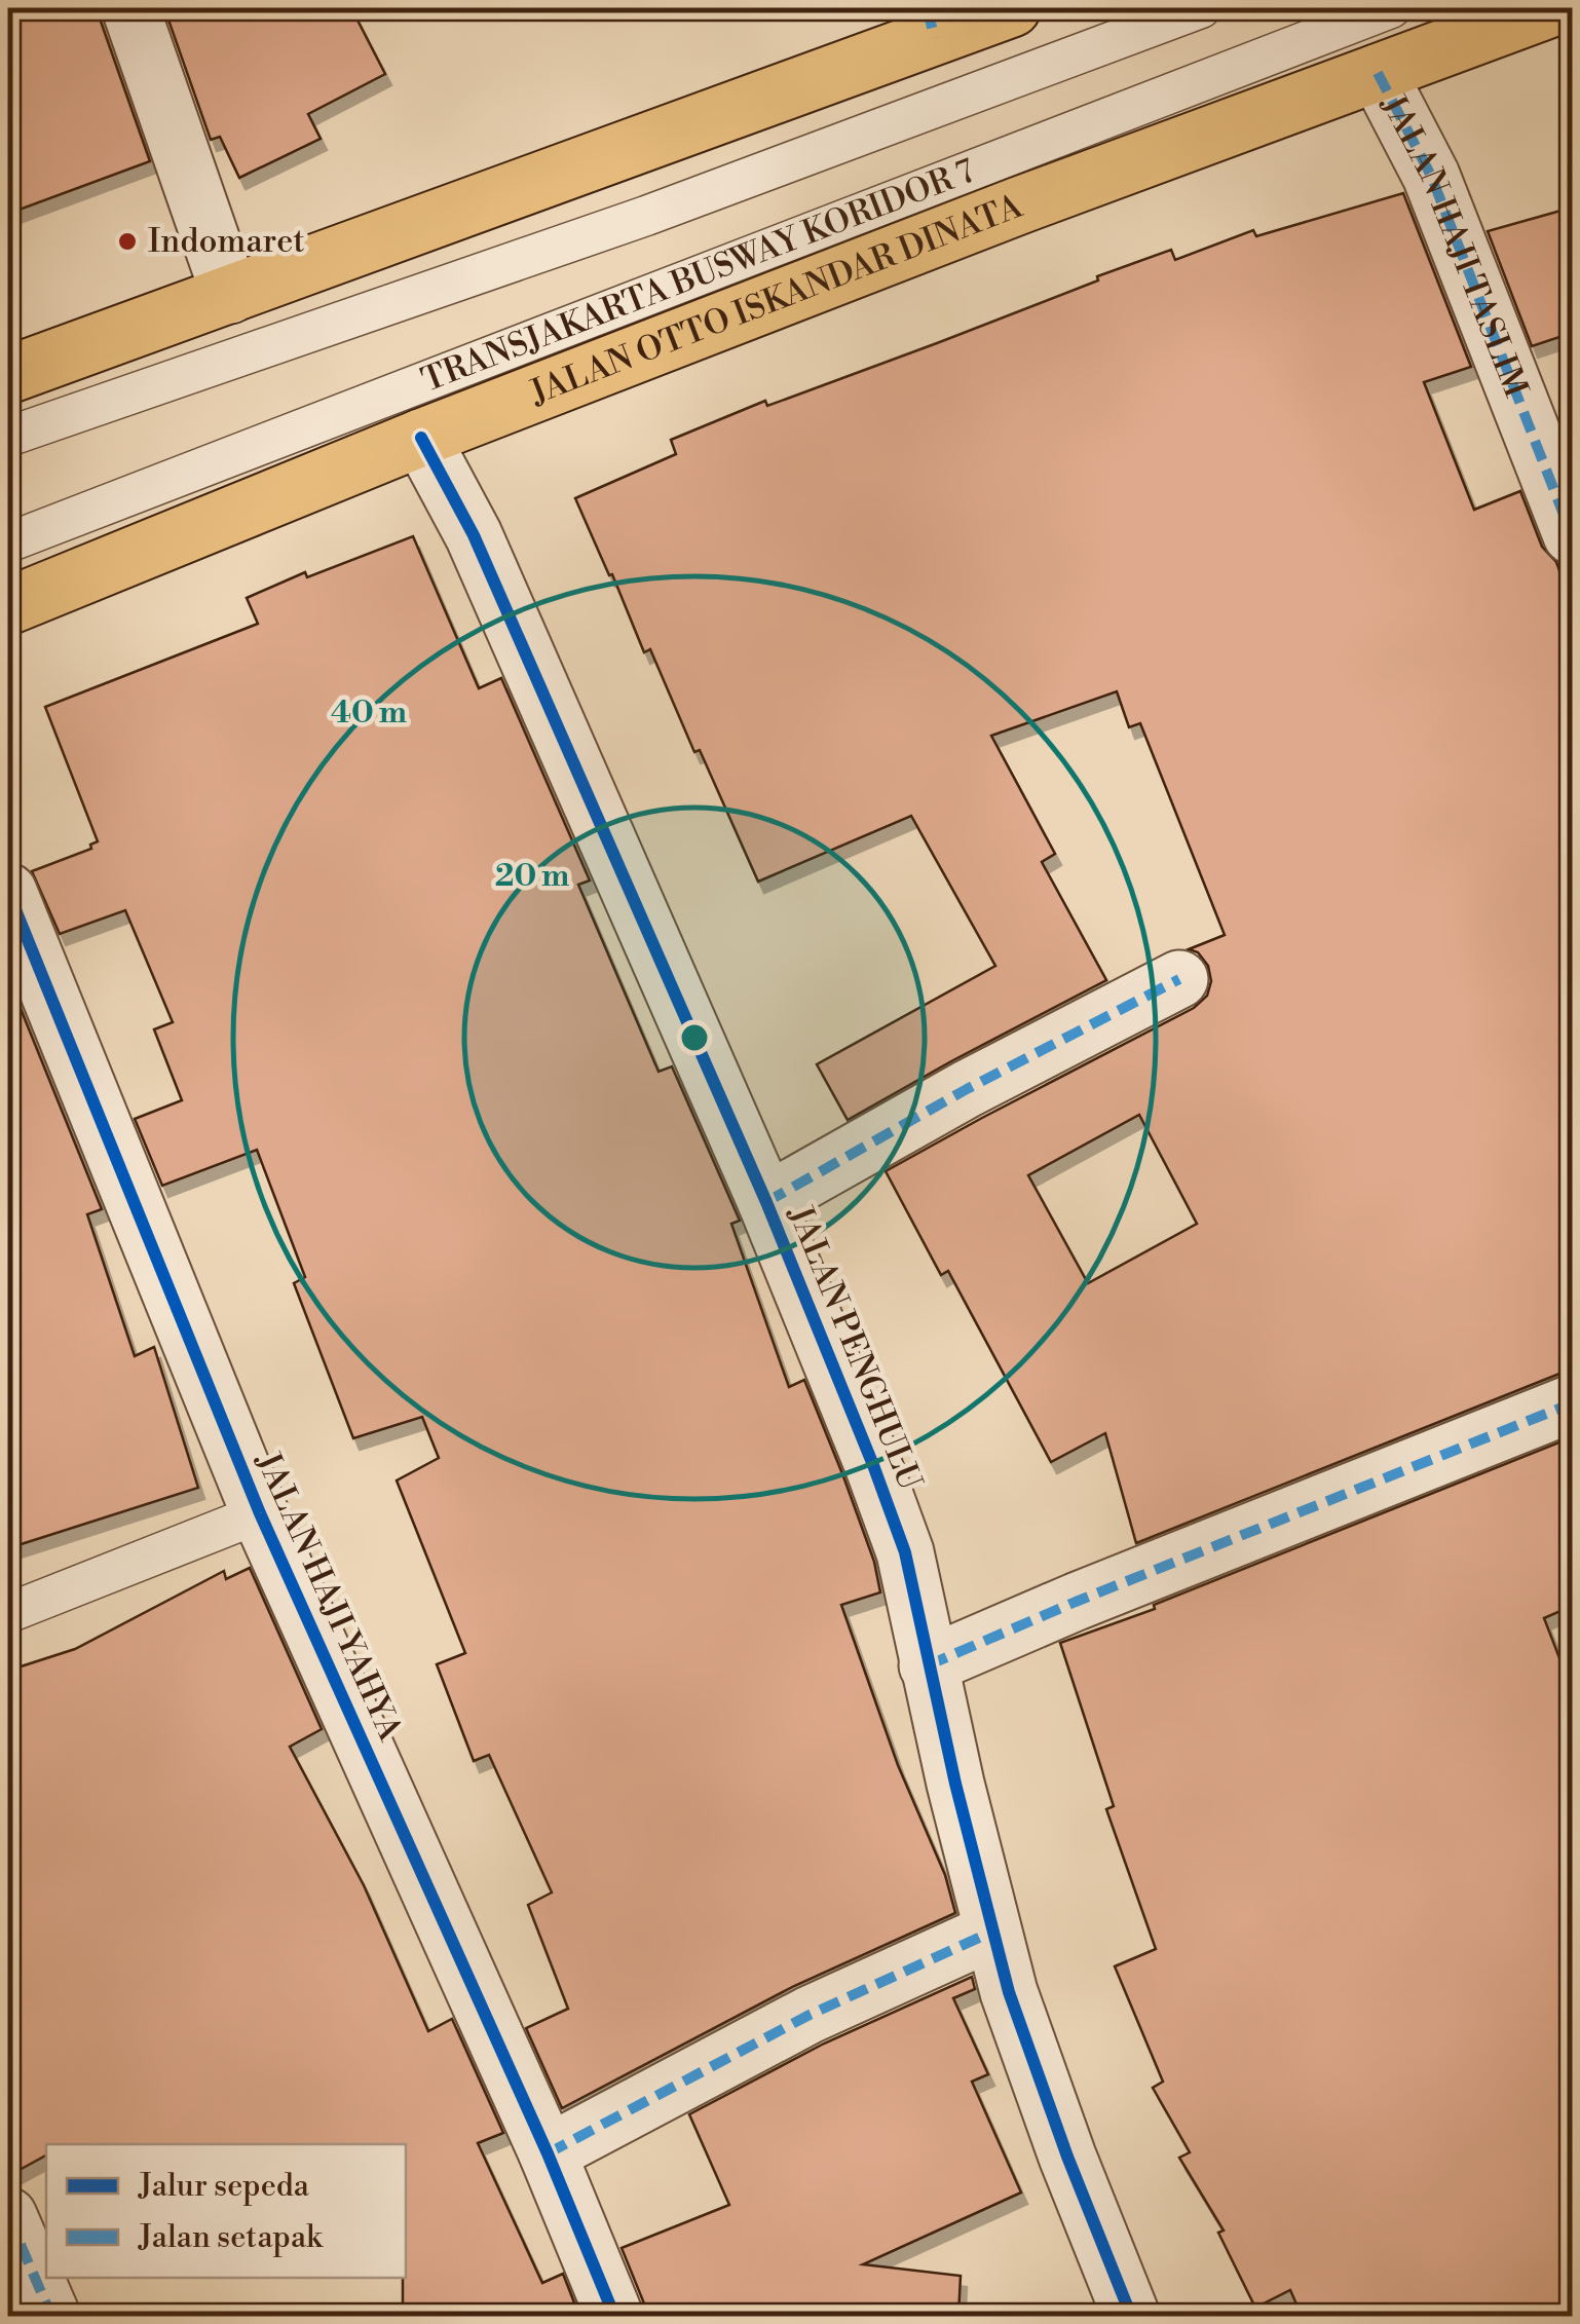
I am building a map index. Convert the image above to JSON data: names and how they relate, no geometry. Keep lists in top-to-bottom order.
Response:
{
  "streets": {
    "main road": ["JALAN OTTO ISKANDAR DINATA"],
    "street": ["JALAN HAJI TASLIM", "JALAN PENGHULU", "JALAN HAJI YAHYA"],
    "lane": ["TRANSJAKARTA BUSWAY KORIDOR 7"]
  },
  "crossings": [
    ["JALAN HAJI TASLIM", "JALAN OTTO ISKANDAR DINATA"],
    ["JALAN OTTO ISKANDAR DINATA", "JALAN PENGHULU"]
  ],
  "places": ["Indomaret"],
  "legend": ["Jalur sepeda", "Jalan setapak"],
  "rings": ["40 m", "20 m"]
}
